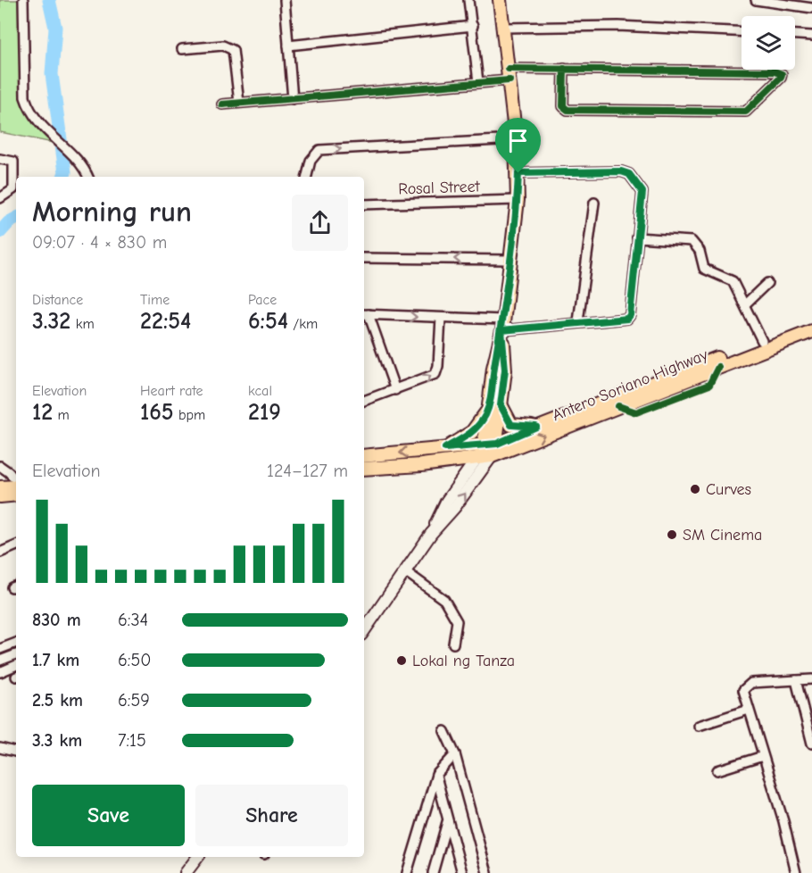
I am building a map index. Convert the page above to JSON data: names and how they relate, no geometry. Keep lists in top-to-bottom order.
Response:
{
  "streets": {
    "main road": ["Antero Soriano Highway"],
    "street": ["Rosal Street"]
  },
  "places": ["Curves", "SM Cinema", "Lokal ng Tanza"],
  "page": {
    "heading": ["Morning run", "09:07 · 4 × 830 m"],
    "stats": [
      ["Distance", "3.32 km"],
      ["Time", "22:54"],
      ["Pace", "6:54 /km"],
      ["Elevation", "12 m"],
      ["Heart rate", "165 bpm"],
      ["kcal", "219"]
    ],
    "chart": ["Elevation", "124–127 m"],
    "list": [
      {
        "name": "830 m",
        "note": "6:34"
      },
      {
        "name": "1.7 km",
        "note": "6:50"
      },
      {
        "name": "2.5 km",
        "note": "6:59"
      },
      {
        "name": "3.3 km",
        "note": "7:15"
      }
    ],
    "buttons": ["Save", "Share"]
  }
}
